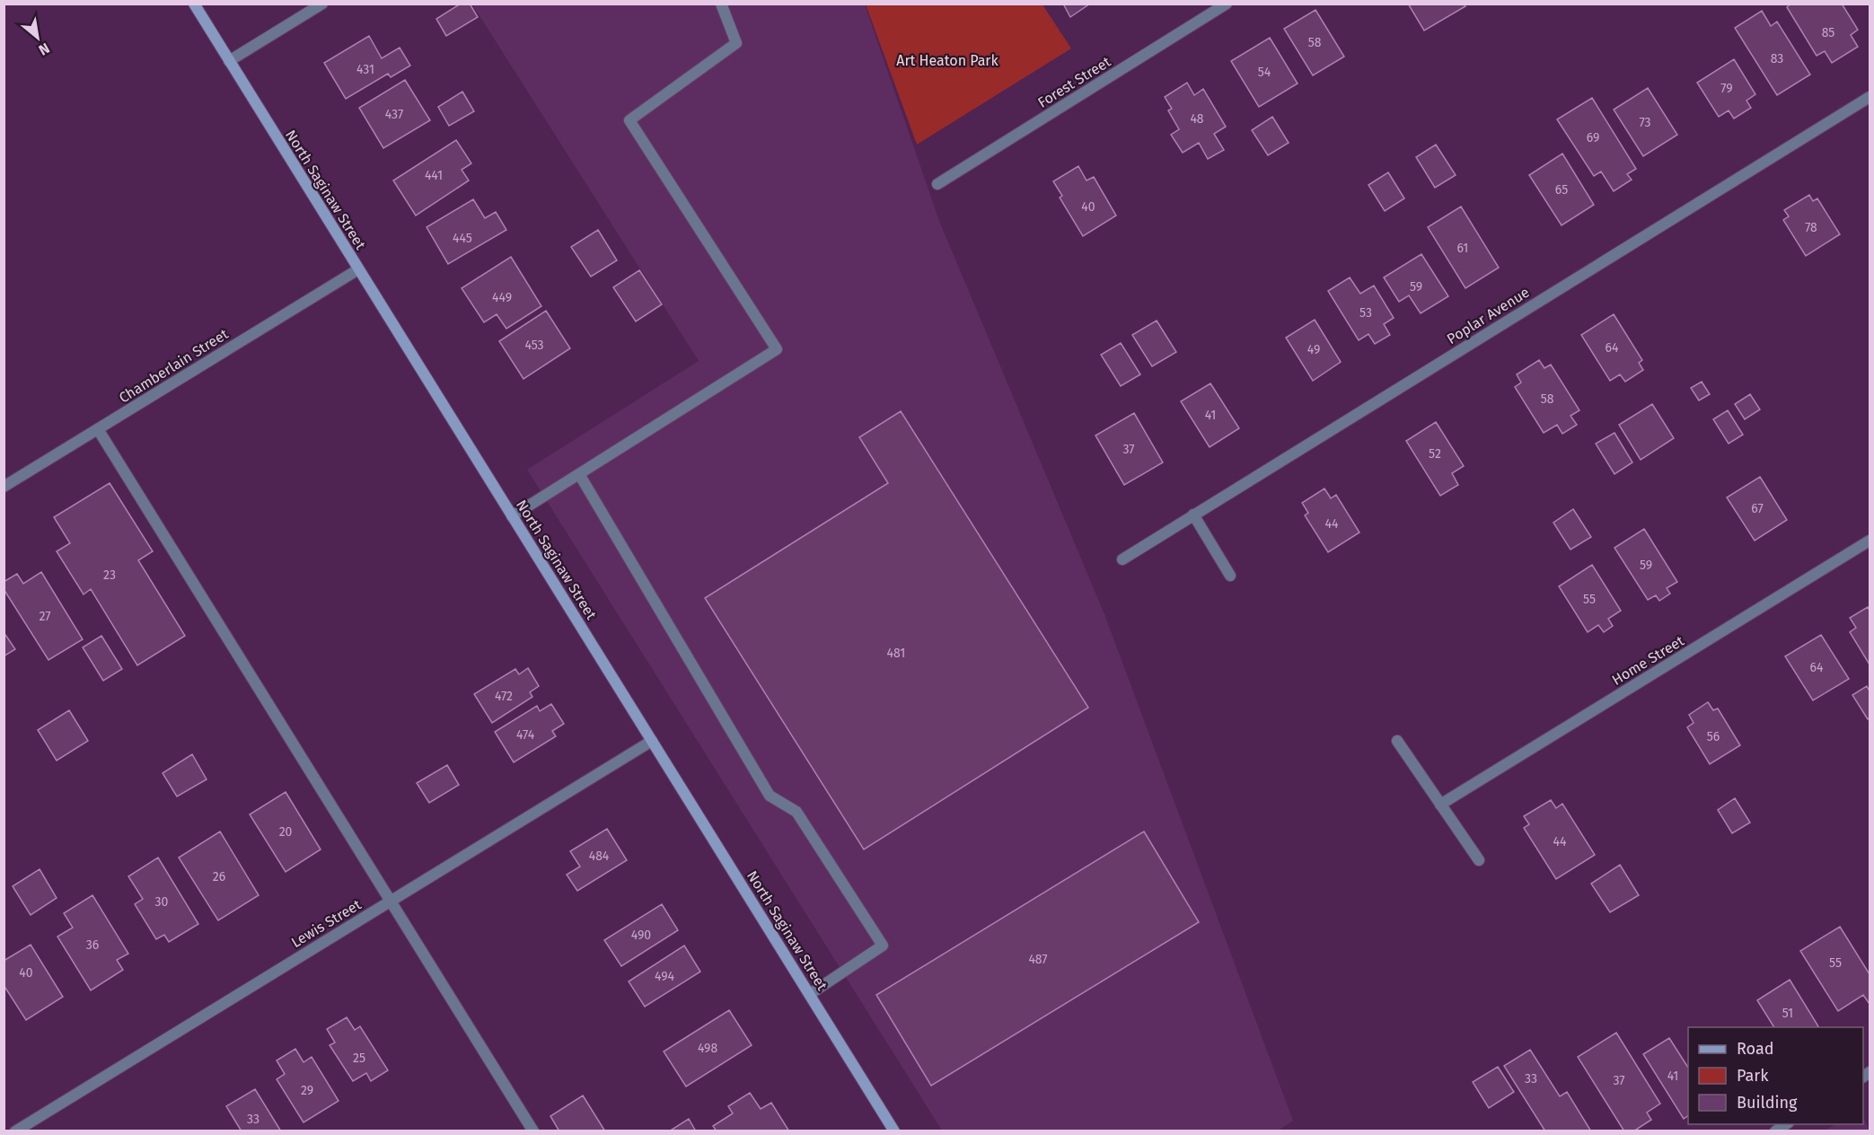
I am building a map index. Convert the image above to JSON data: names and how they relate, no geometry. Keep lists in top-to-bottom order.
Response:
{
  "streets": {
    "street": [
      "Forest Street",
      "North Saginaw Street",
      "Poplar Avenue",
      "Chamberlain Street",
      "Home Street",
      "Lewis Street"
    ]
  },
  "crossings": [
    ["North Saginaw Street", "Chamberlain Street"],
    ["North Saginaw Street", "Lewis Street"]
  ],
  "parks": ["Art Heaton Park"],
  "house_numbers": [
    "85",
    "58",
    "83",
    "431",
    "54",
    "79",
    "437",
    "48",
    "73",
    "69",
    "441",
    "65",
    "40",
    "78",
    "445",
    "61",
    "59",
    "449",
    "53",
    "453",
    "64",
    "49",
    "58",
    "41",
    "37",
    "52",
    "67",
    "44",
    "59",
    "23",
    "55",
    "27",
    "481",
    "64",
    "472",
    "474",
    "56",
    "20",
    "44",
    "484",
    "26",
    "30",
    "490",
    "36",
    "487",
    "55",
    "40",
    "494",
    "51",
    "498",
    "25",
    "41",
    "33",
    "37",
    "29",
    "33"
  ],
  "legend": ["Road", "Park", "Building"],
  "north": "bottom right"
}
